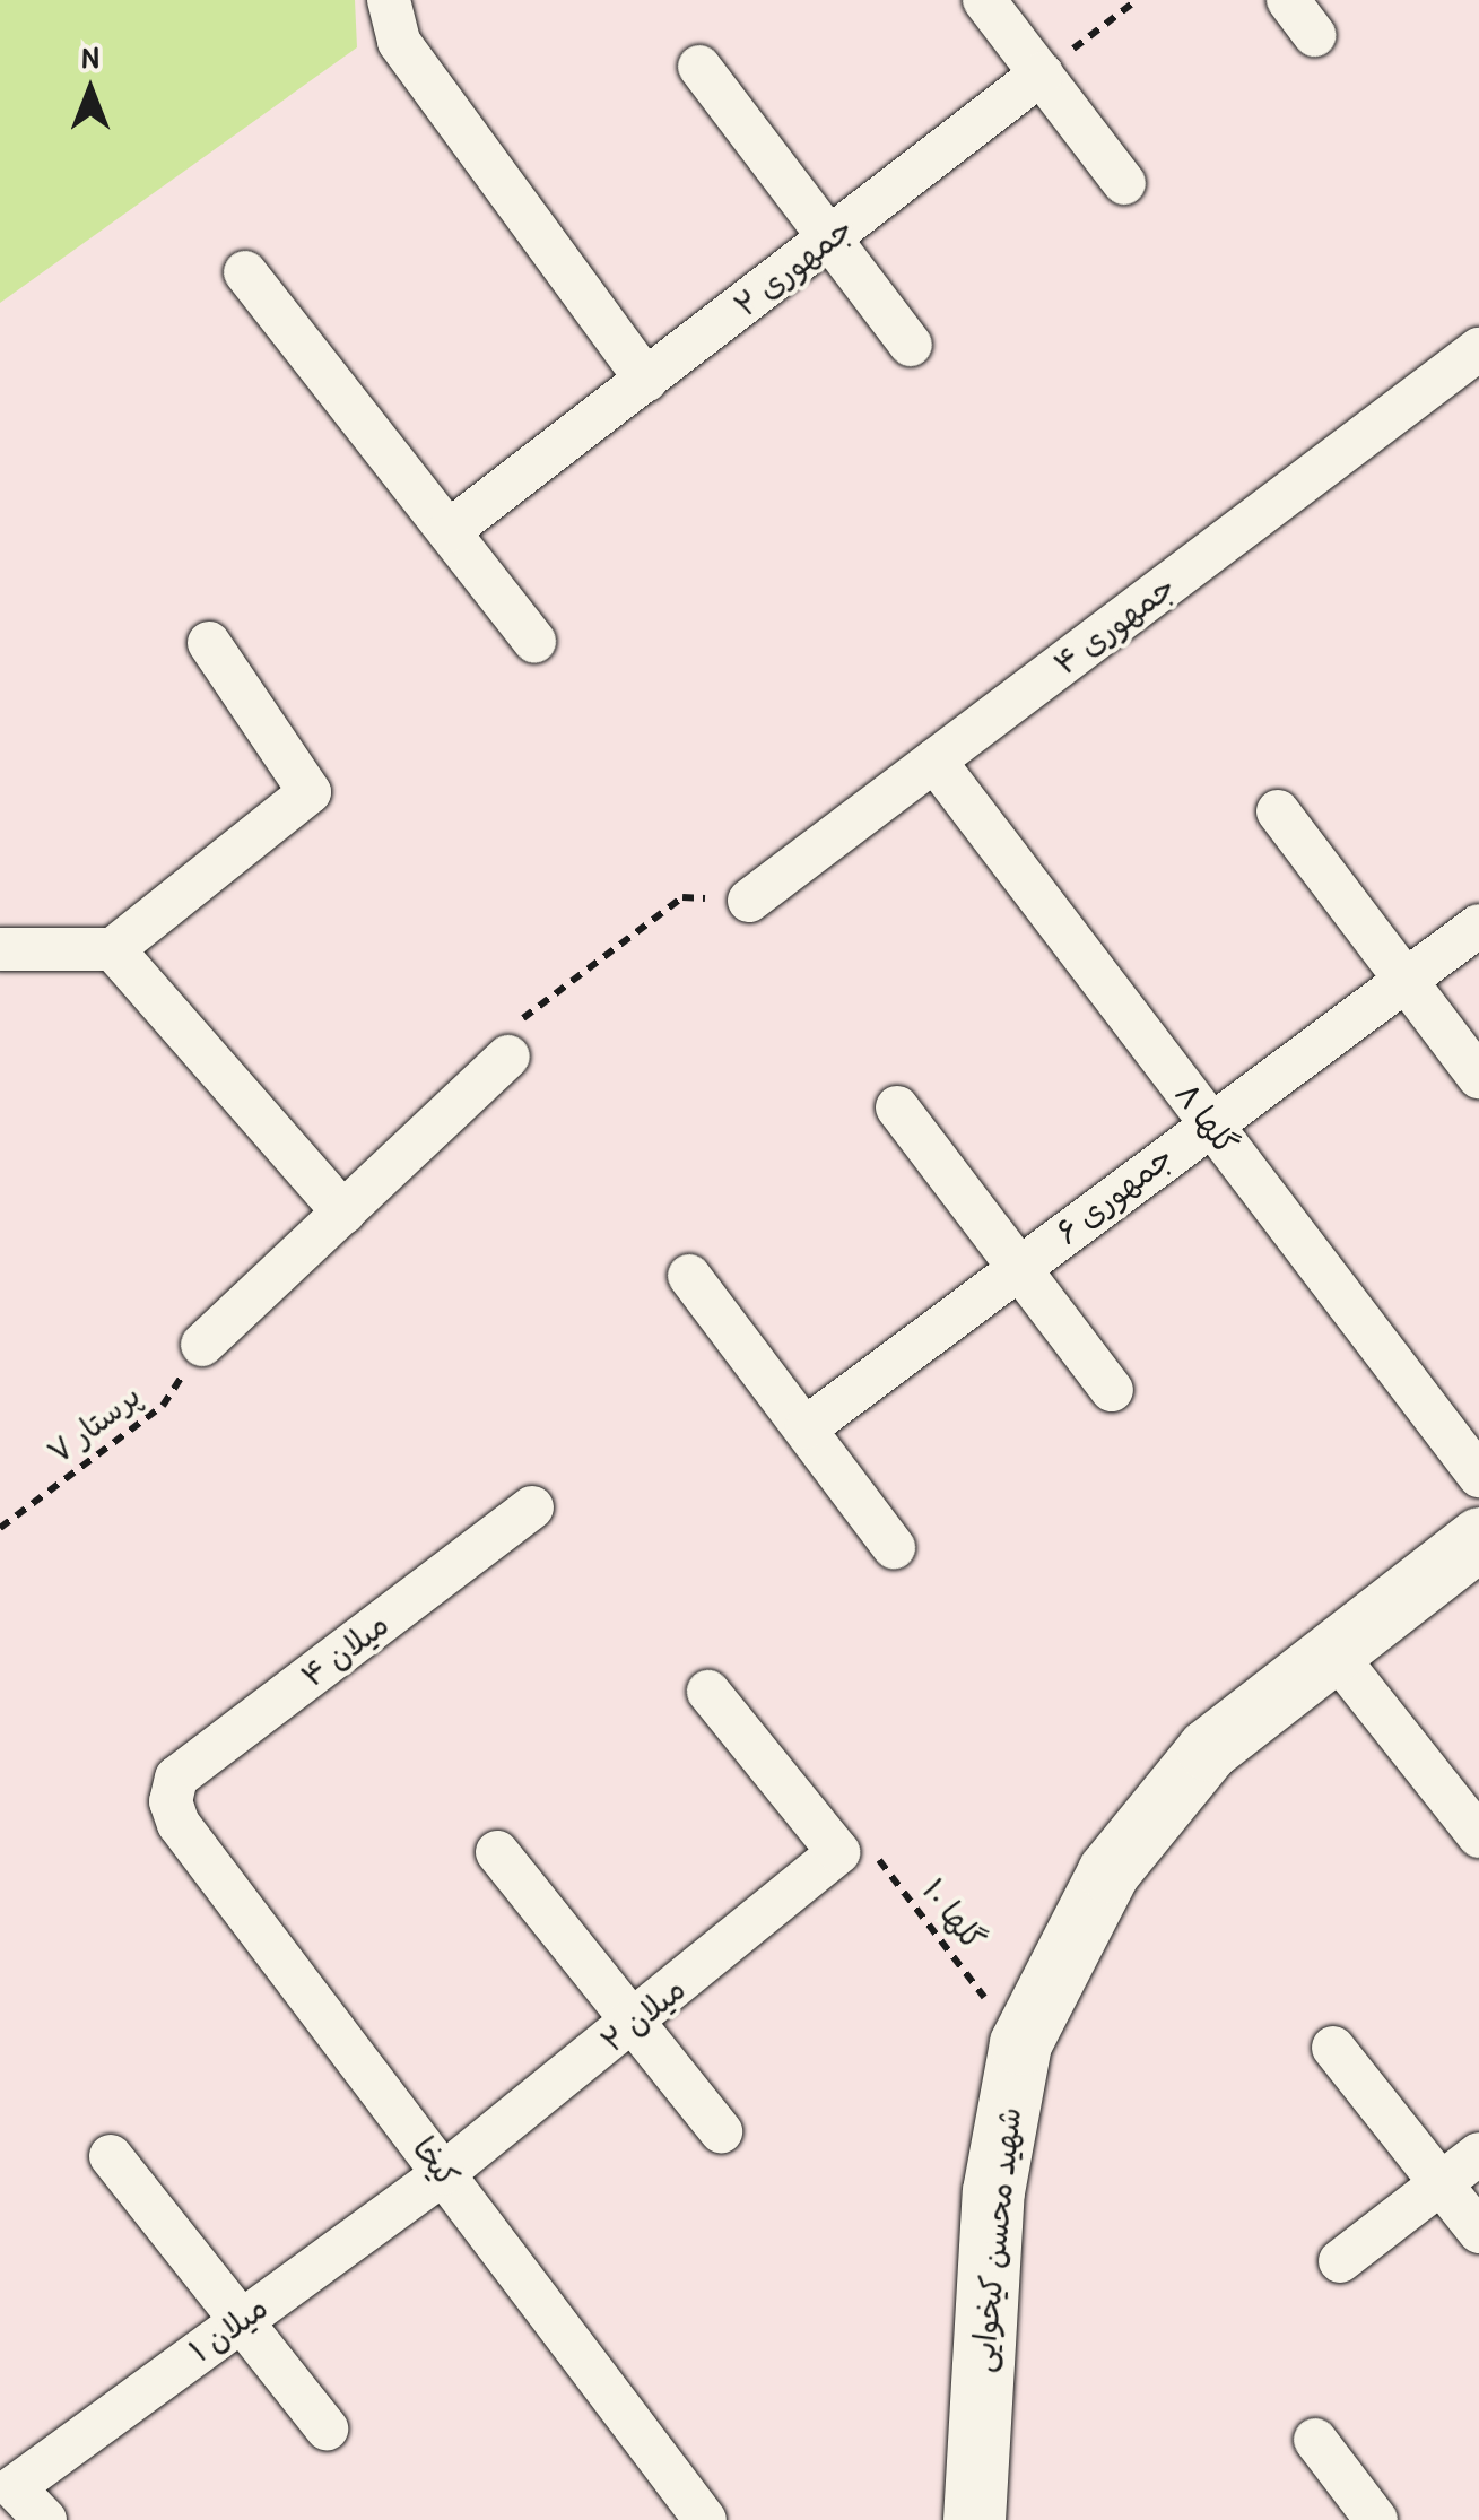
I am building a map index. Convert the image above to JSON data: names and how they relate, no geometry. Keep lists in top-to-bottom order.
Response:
{
  "streets": {
    "street": [
      "جمهوری ۲",
      "جمهوری ۴",
      "گلها ۸",
      "جمهوری ۶",
      "میلان ۴",
      "میلان ۲",
      "کیخا",
      "شهید محسن کیخوایی",
      "میلان ۱"
    ],
    "path": ["پرستار ۷", "گلها ۱۰"]
  },
  "crossings": [
    ["جمهوری ۴", "گلها ۸"],
    ["گلها ۸", "جمهوری ۶"],
    ["میلان ۴", "کیخا"],
    ["گلها ۱۰", "میلان ۲"],
    ["گلها ۱۰", "شهید محسن کیخوایی"],
    ["میلان ۲", "کیخا"],
    ["میلان ۲", "میلان ۱"],
    ["کیخا", "میلان ۱"]
  ],
  "north": "top"
}
